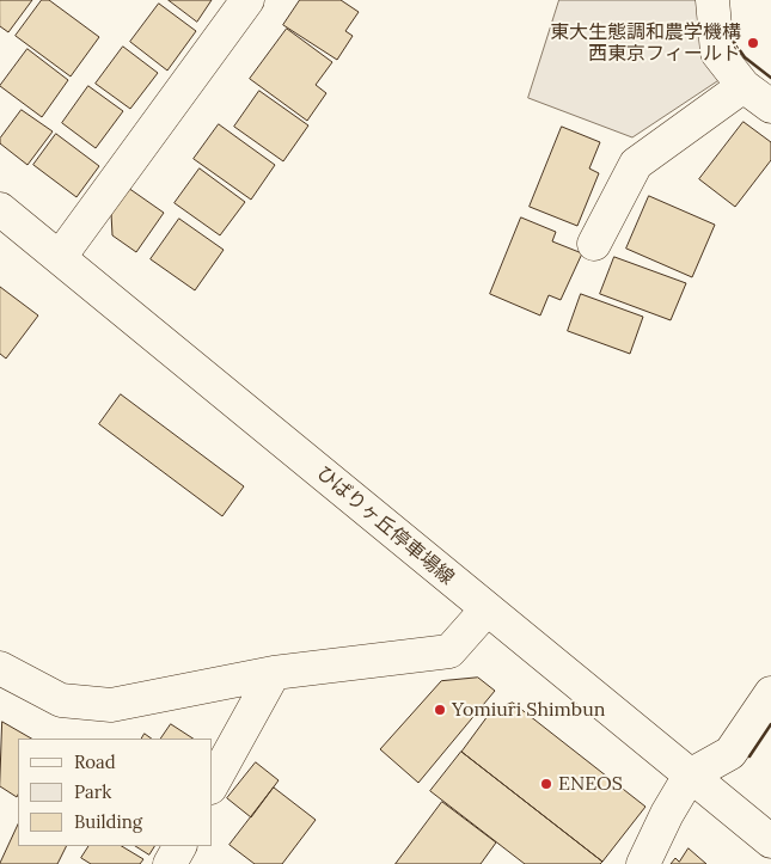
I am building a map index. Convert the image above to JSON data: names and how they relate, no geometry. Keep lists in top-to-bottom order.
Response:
{
  "streets": {
    "street": ["ひばりヶ丘停車場線"]
  },
  "places": ["東大生態調和農学機構 西東京フィールド", "Yomiuri Shimbun", "ENEOS"],
  "legend": ["Road", "Park", "Building"]
}
